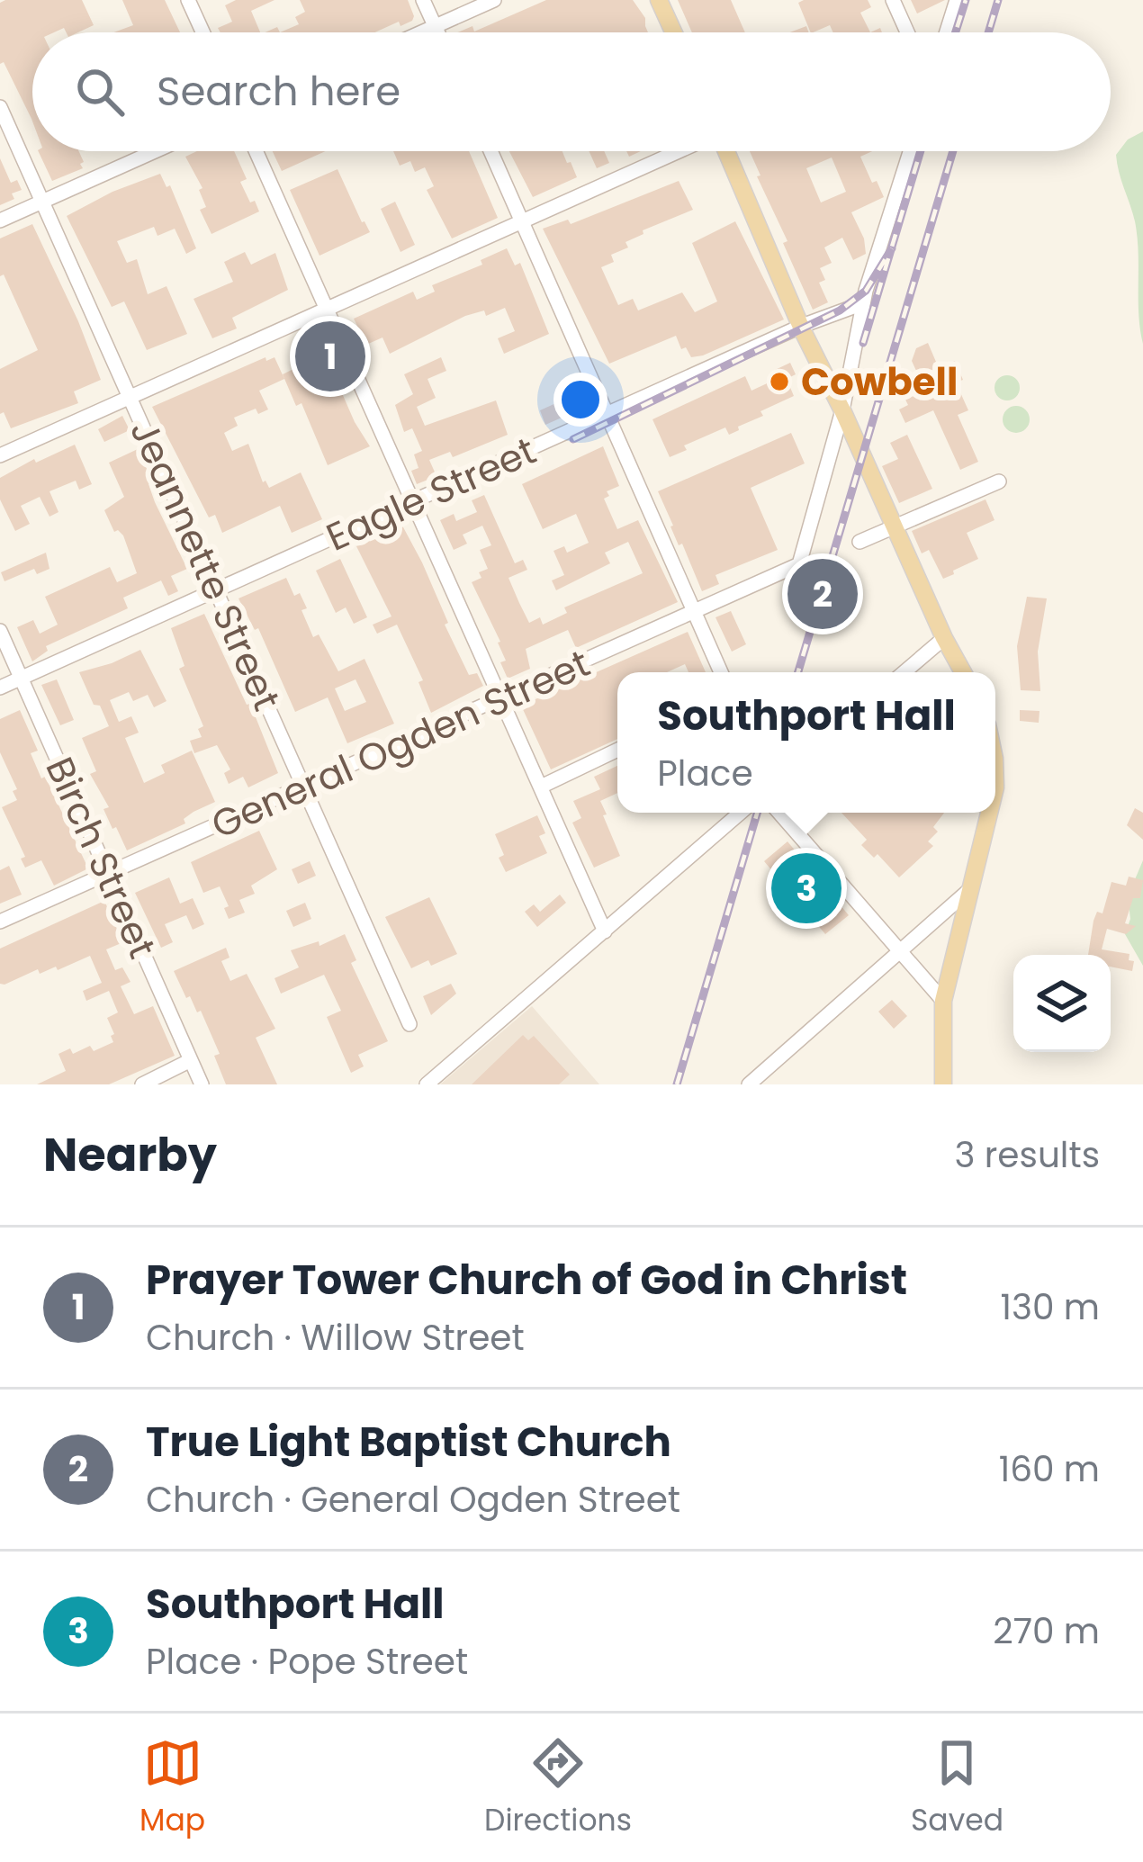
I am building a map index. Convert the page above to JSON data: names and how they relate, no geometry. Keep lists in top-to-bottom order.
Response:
{
  "streets": {
    "street": [
      "Eagle Street",
      "Jeannette Street",
      "General Ogden Street",
      "Birch Street"
    ]
  },
  "crossings": [
    ["Eagle Street", "Jeannette Street"],
    ["Eagle Street", "Birch Street"],
    ["Jeannette Street", "General Ogden Street"],
    ["General Ogden Street", "Birch Street"]
  ],
  "places": ["Cowbell"],
  "page": {
    "search": "Search here",
    "pins": ["1", "2", "3"],
    "popup": ["Southport Hall", "Place"],
    "heading": ["Nearby", "3 results"],
    "list": [
      {
        "mark": "1",
        "name": "Prayer Tower Church of God in Christ",
        "note": "Church · Willow Street",
        "value": "130 m"
      },
      {
        "mark": "2",
        "name": "True Light Baptist Church",
        "note": "Church · General Ogden Street",
        "value": "160 m"
      },
      {
        "mark": "3",
        "name": "Southport Hall",
        "note": "Place · Pope Street",
        "value": "270 m"
      }
    ],
    "nav": ["Map", "Directions", "Saved"]
  }
}
